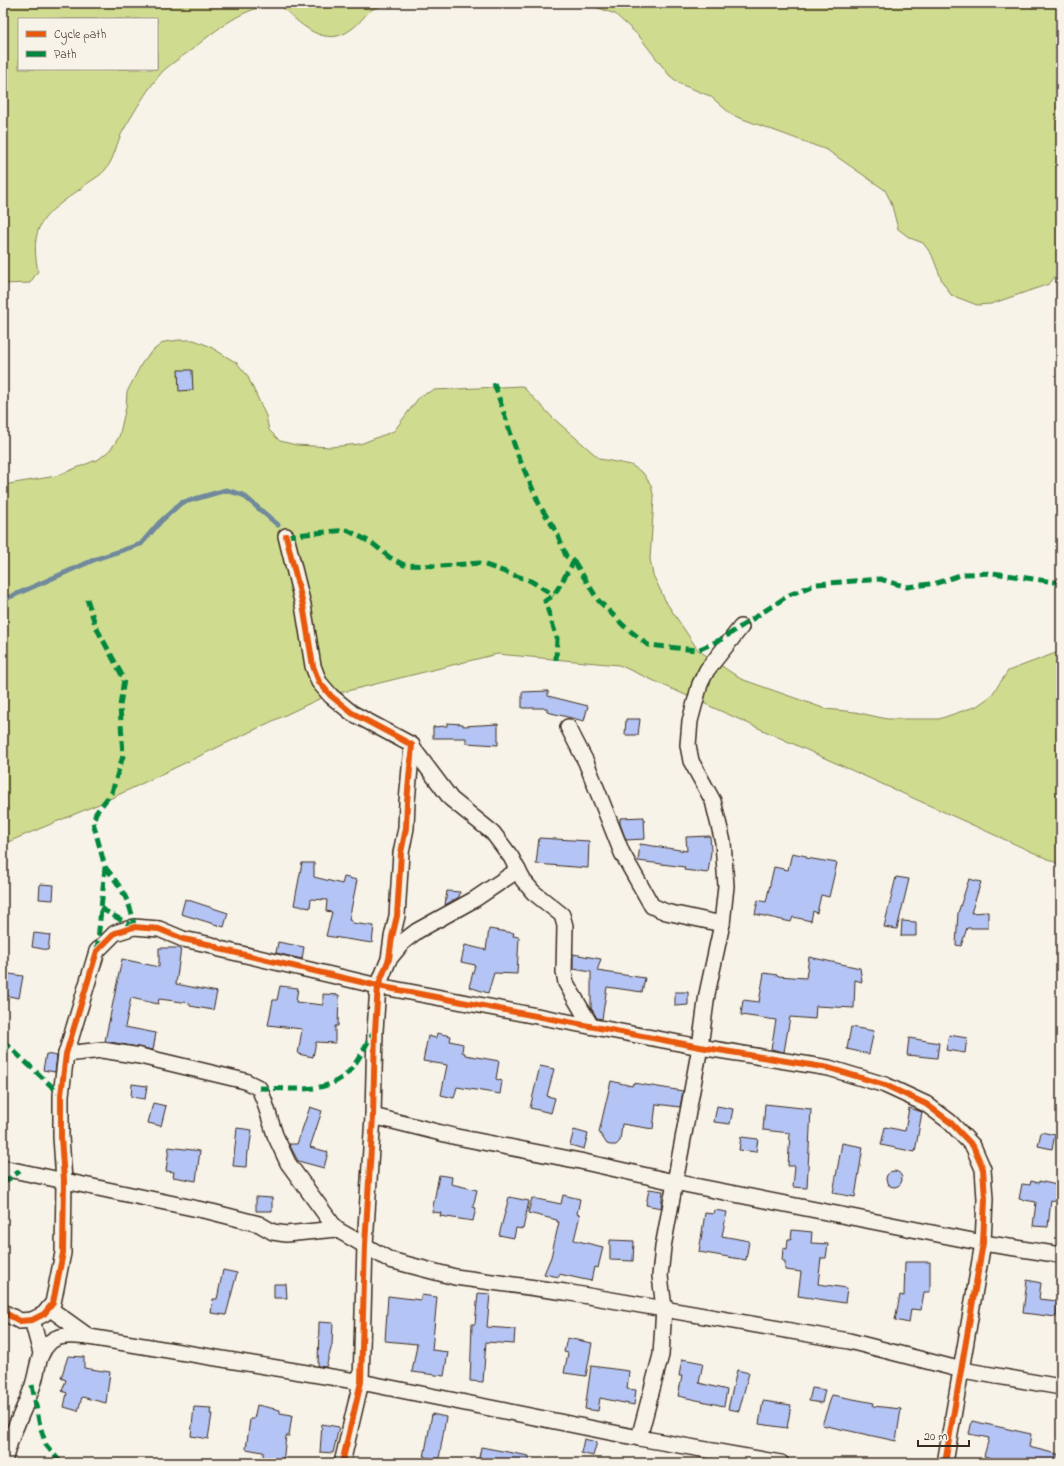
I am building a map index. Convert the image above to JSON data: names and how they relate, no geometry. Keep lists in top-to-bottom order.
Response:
{
  "legend": ["Cycle path", "Path"],
  "scale_bar": "20 m"
}
